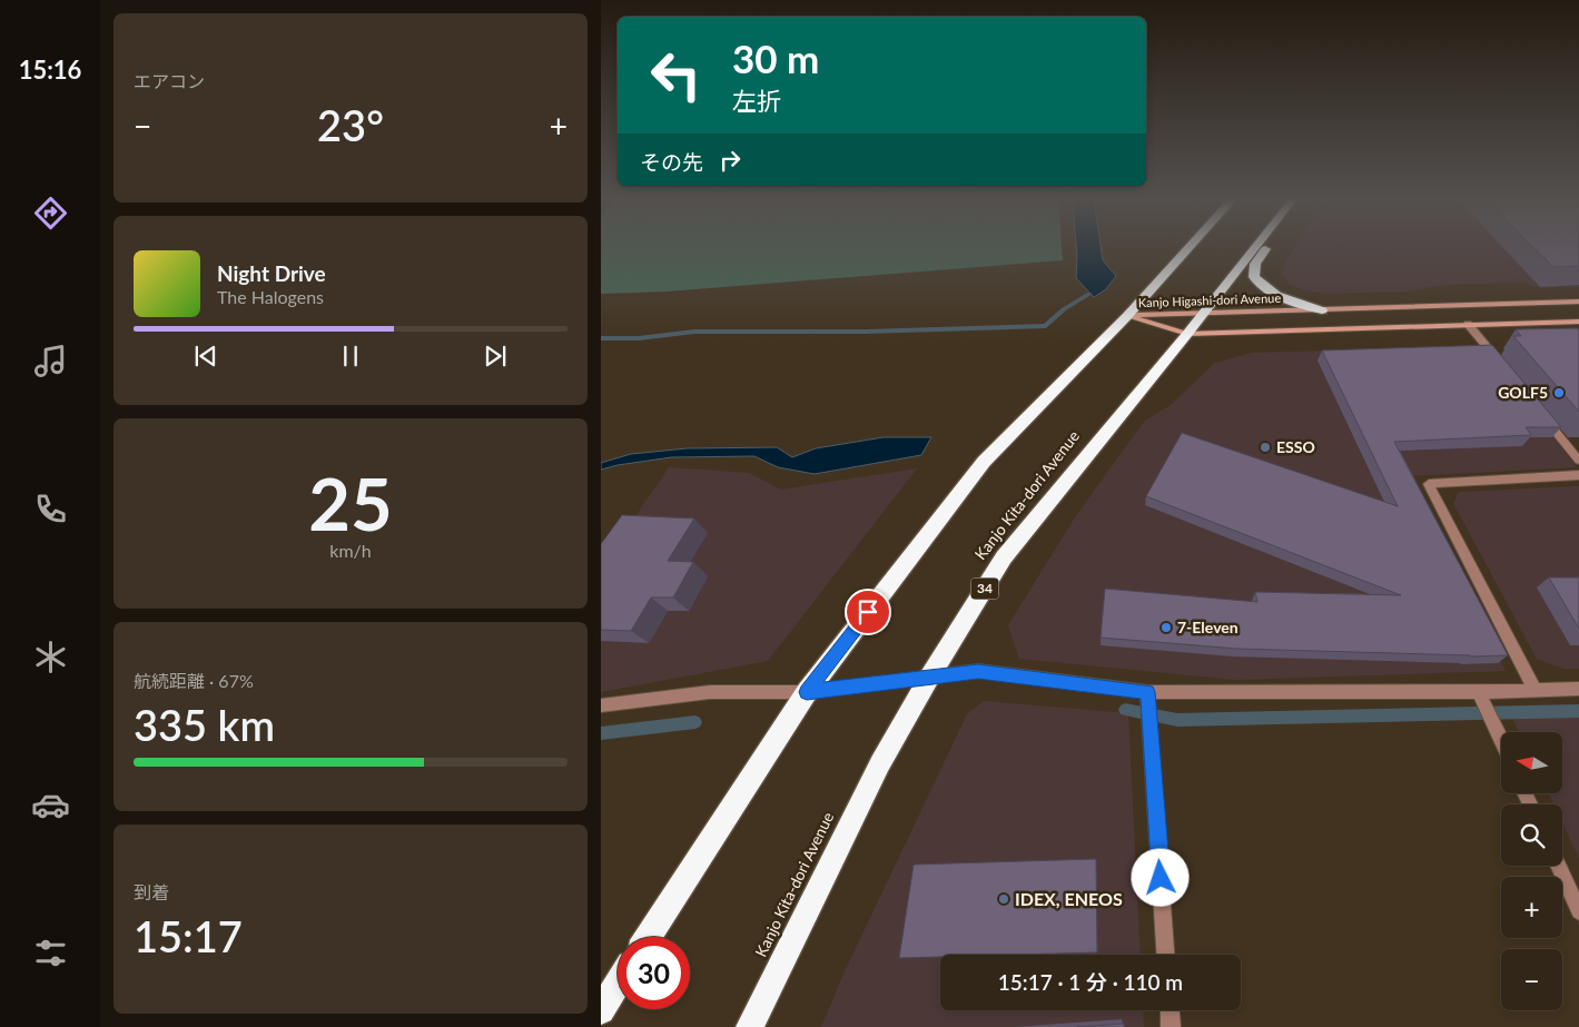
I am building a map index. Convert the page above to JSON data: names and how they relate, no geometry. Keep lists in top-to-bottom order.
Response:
{
  "streets": {
    "highway": ["Kanjo Kita-dori Avenue", "34"],
    "main road": ["Kanjo Higashi-dori Avenue"]
  },
  "crossings": [
    ["Kanjo Higashi-dori Avenue", "Kanjo Kita-dori Avenue"]
  ],
  "places": [
    "GOLF5",
    "ESSO",
    "7-Eleven",
    "IDEX, ENEOS"
  ],
  "north": "left",
  "page": {
    "tabs": "15:16",
    "tile": [
      "エアコン",
      ["25", "km/h"],
      ["航続距離 · 67%", "335 km"],
      ["到着", "15:17"]
    ],
    "turn": ["30 m", "左折"],
    "heat": ["−", "23°", "+"],
    "then": "その先",
    "song": ["Night Drive", "The Halogens"],
    "map_buttons": ["+", "−"],
    "limit": "30",
    "trip": "15:17 · 1 分 · 110 m"
  }
}
